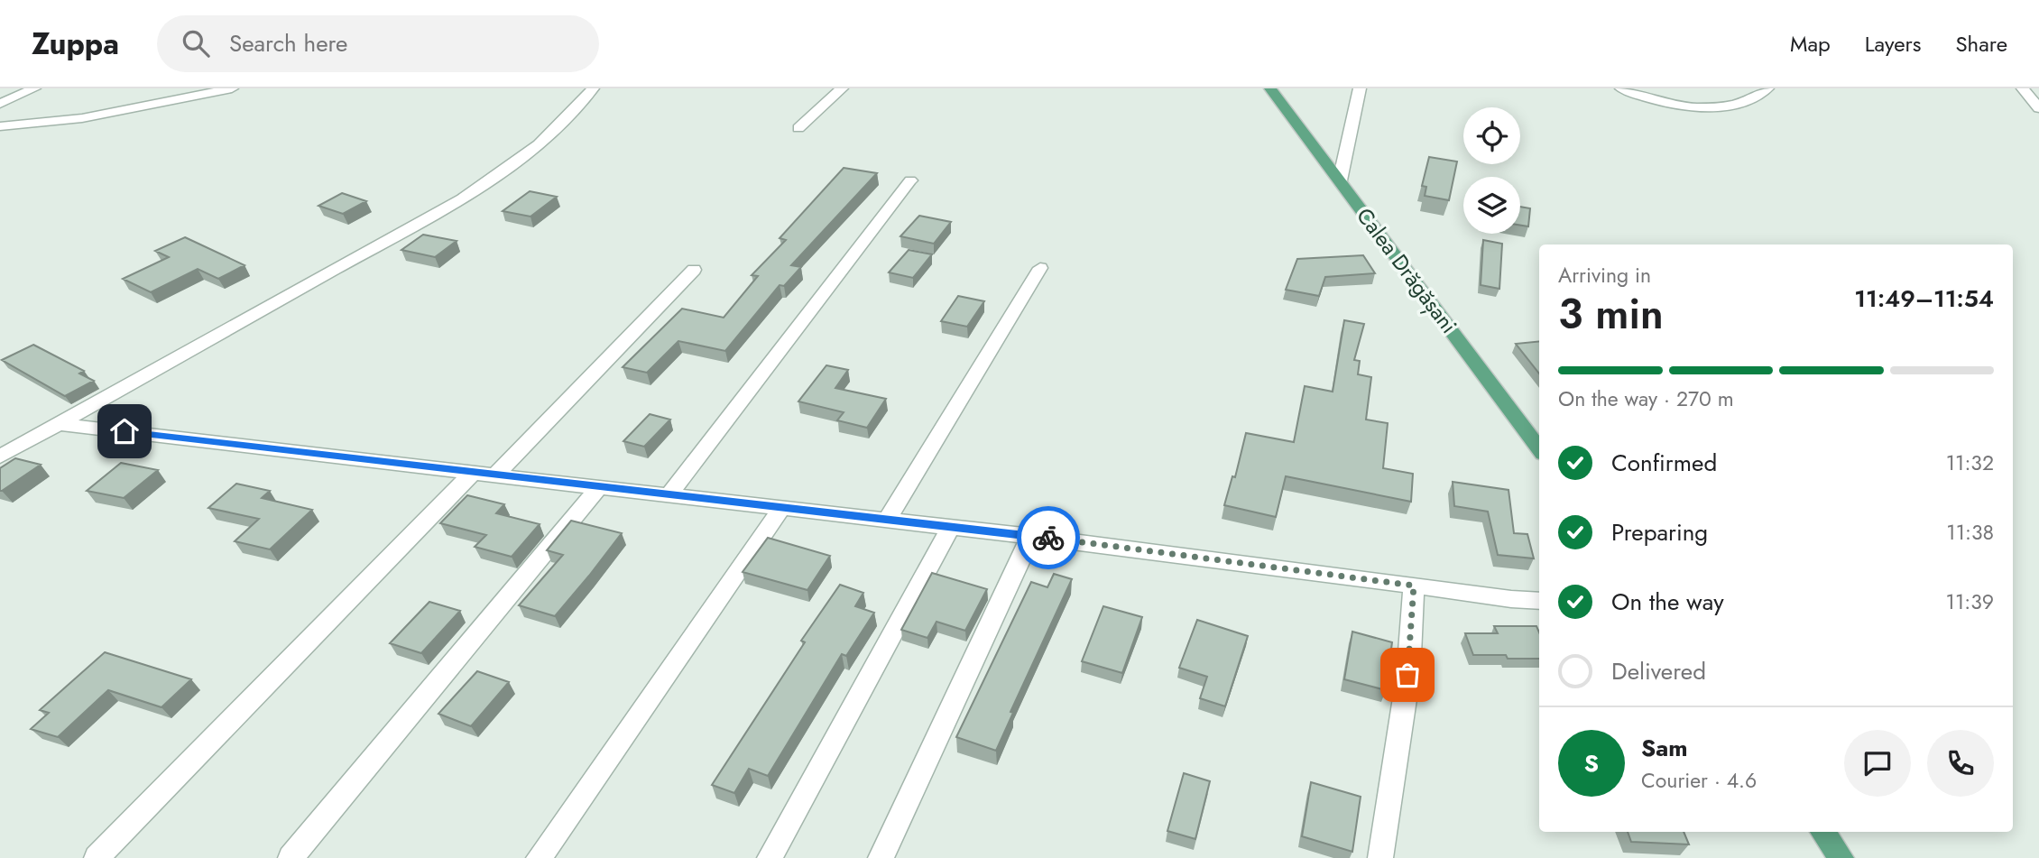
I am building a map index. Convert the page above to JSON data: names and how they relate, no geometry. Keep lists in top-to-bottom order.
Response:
{
  "streets": {
    "main road": ["Calea Drăgășani"]
  },
  "page": {
    "header": "Zuppa",
    "search": "Search here",
    "nav": ["Map", "Layers", "Share"],
    "heading": ["3 min", "Arriving in", "11:49–11:54"],
    "panel": ["Sam", "Courier · 4.6"],
    "bar": "On the way · 270 m",
    "list": [
      ["Confirmed", "11:32"],
      ["Preparing", "11:38"],
      ["On the way", "11:39"],
      "Delivered"
    ],
    "round": "S"
  }
}
